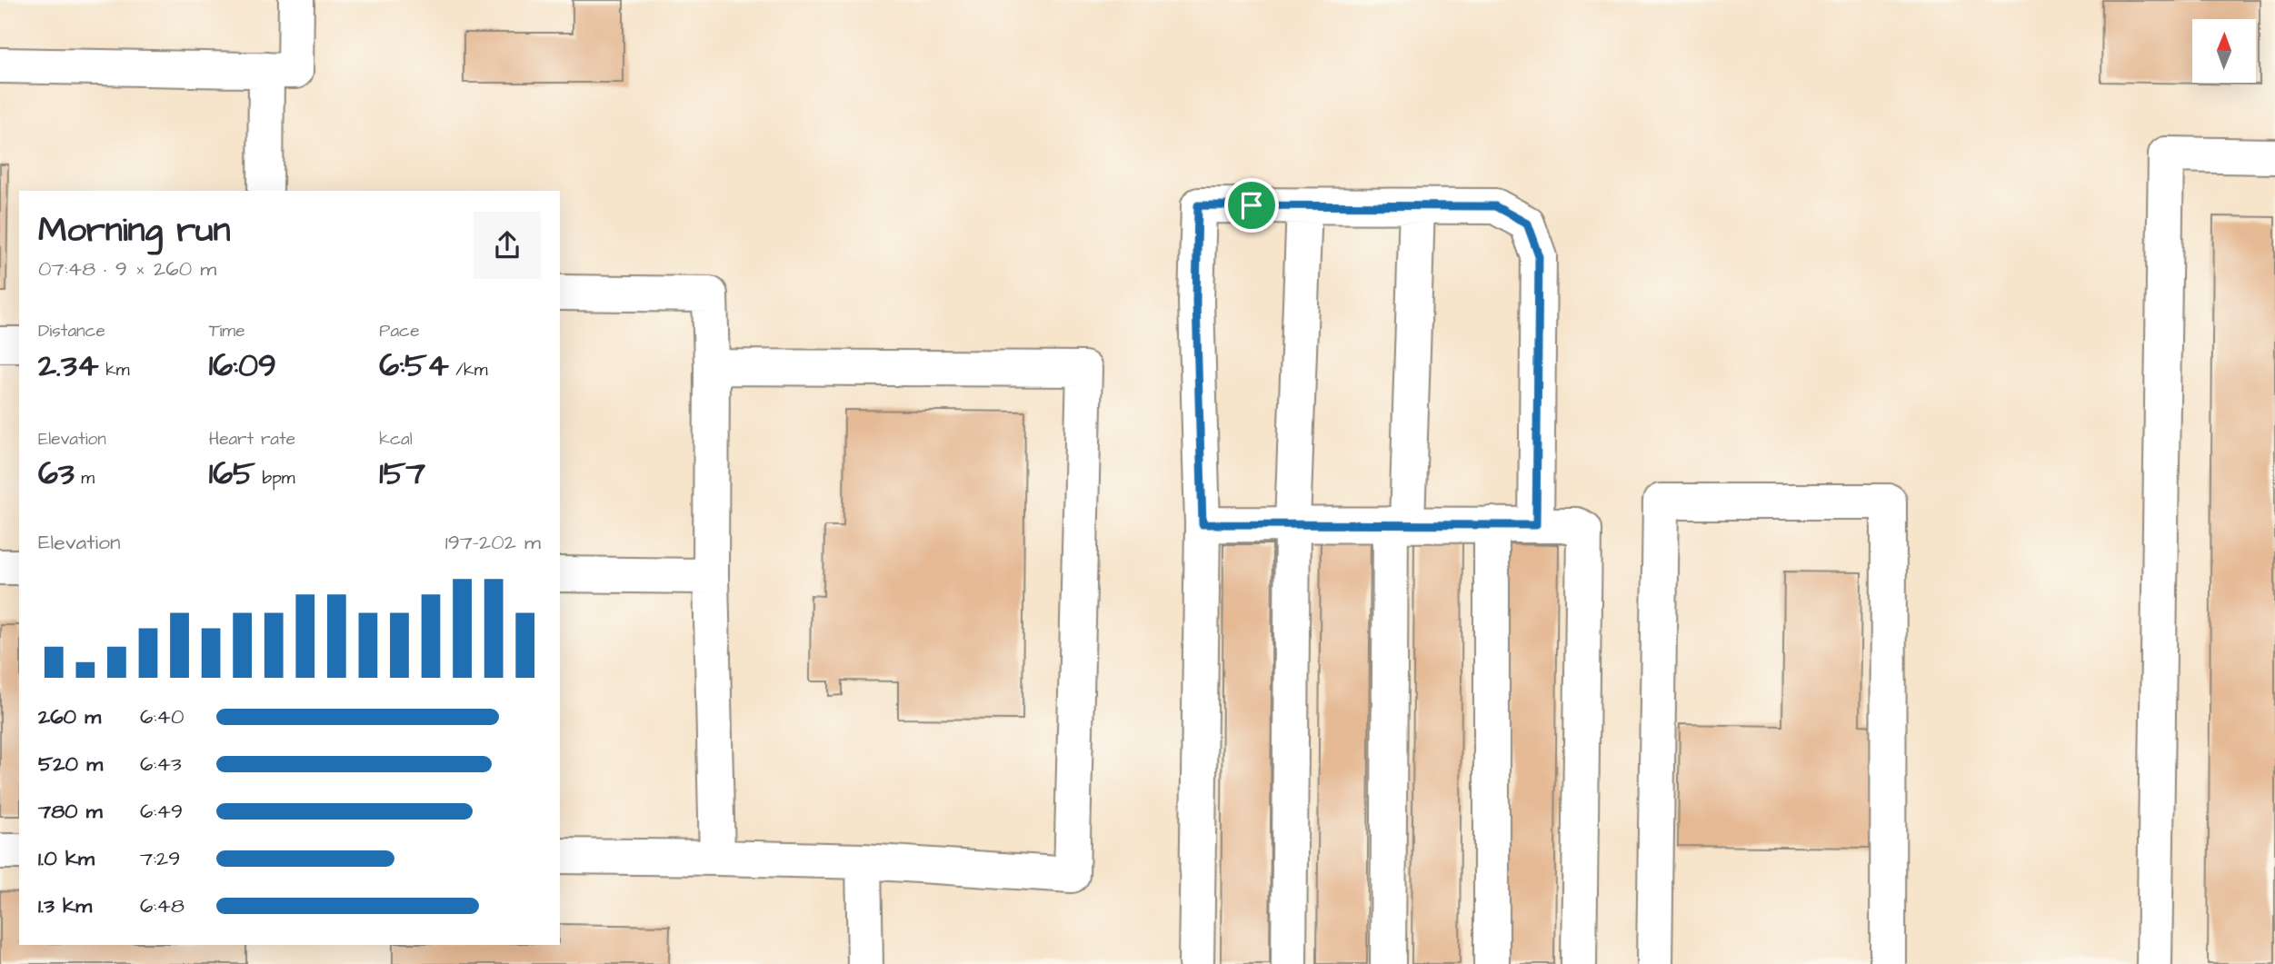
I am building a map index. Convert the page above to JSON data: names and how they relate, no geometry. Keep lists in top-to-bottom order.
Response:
{
  "north": "top",
  "page": {
    "heading": ["Morning run", "07:48 · 9 × 260 m"],
    "stats": [
      ["Distance", "2.34 km"],
      ["Time", "16:09"],
      ["Pace", "6:54 /km"],
      ["Elevation", "63 m"],
      ["Heart rate", "165 bpm"],
      ["kcal", "157"]
    ],
    "chart": ["Elevation", "197–202 m"],
    "list": [
      {
        "name": "260 m",
        "note": "6:40"
      },
      {
        "name": "520 m",
        "note": "6:43"
      },
      {
        "name": "780 m",
        "note": "6:49"
      },
      {
        "name": "1.0 km",
        "note": "7:29"
      },
      {
        "name": "1.3 km",
        "note": "6:48"
      }
    ]
  }
}
